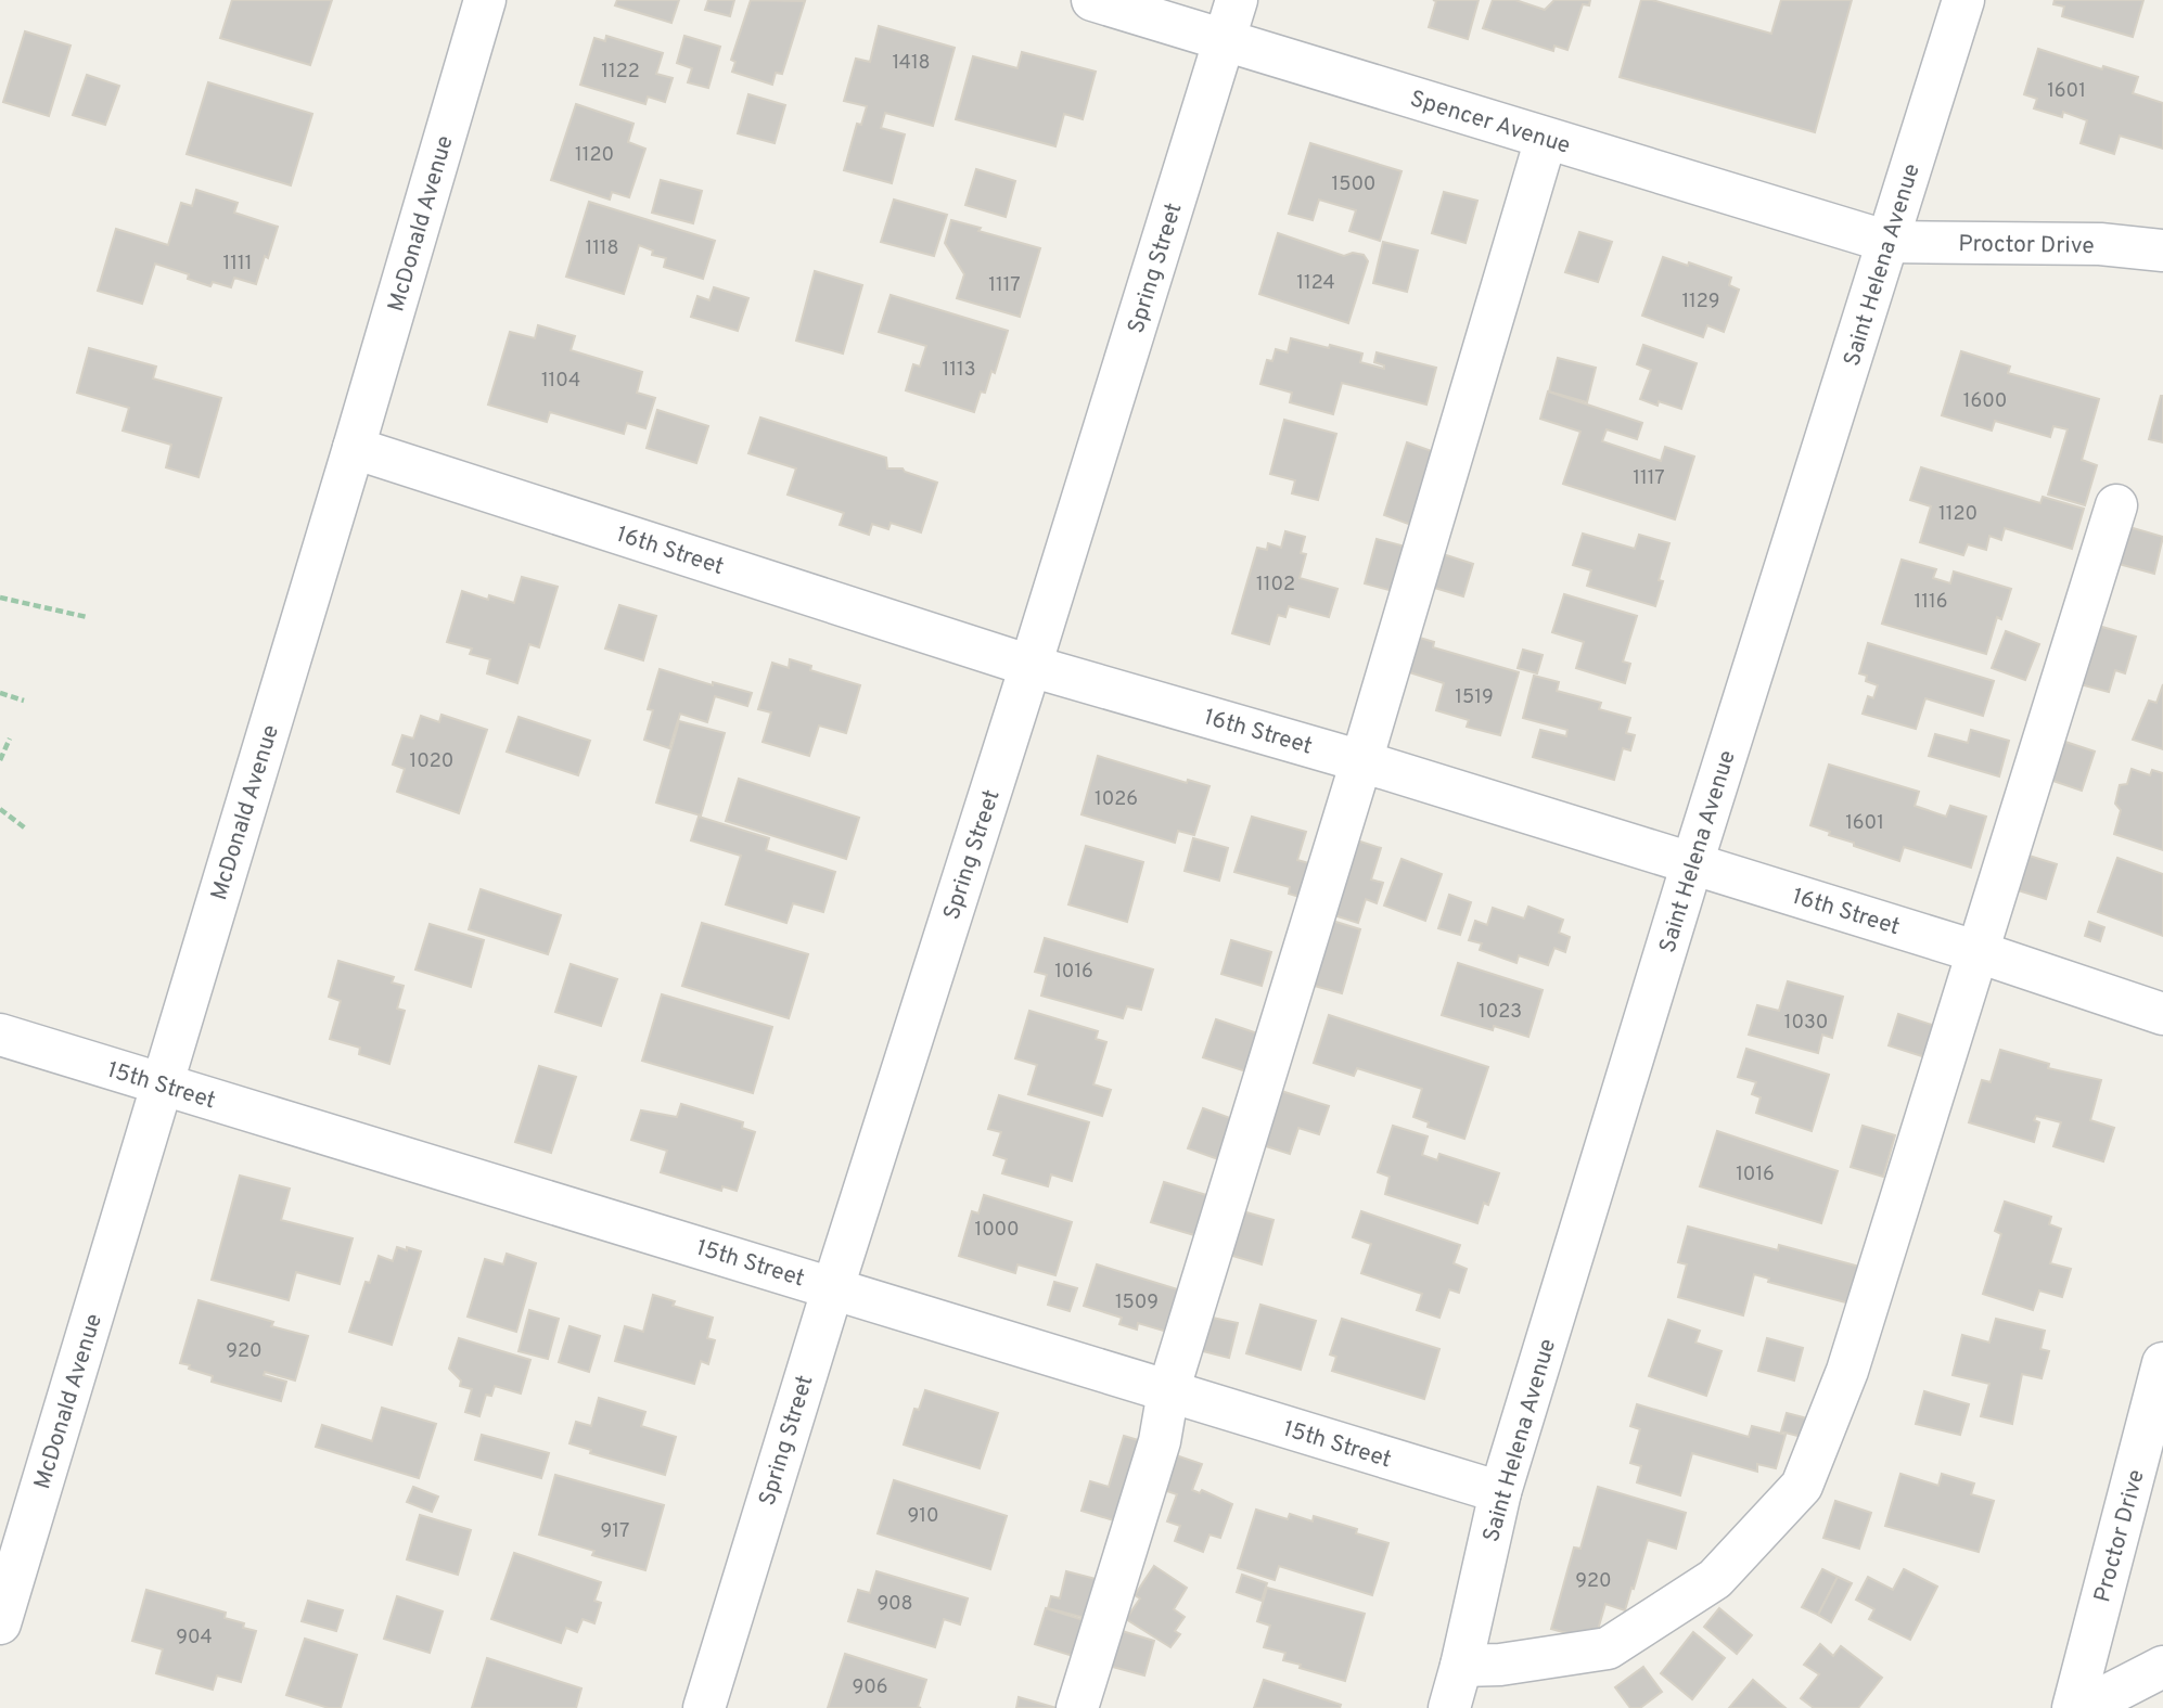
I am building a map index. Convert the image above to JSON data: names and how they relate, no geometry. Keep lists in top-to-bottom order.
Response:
{
  "streets": {
    "street": [
      "Spencer Avenue",
      "McDonald Avenue",
      "Proctor Drive",
      "Saint Helena Avenue",
      "Spring Street",
      "16th Street",
      "15th Street"
    ]
  },
  "crossings": [
    ["Spencer Avenue", "Proctor Drive"],
    ["Spencer Avenue", "Saint Helena Avenue"],
    ["Spencer Avenue", "Spring Street"],
    ["McDonald Avenue", "16th Street"],
    ["McDonald Avenue", "15th Street"],
    ["Proctor Drive", "Saint Helena Avenue"],
    ["Saint Helena Avenue", "16th Street"],
    ["Saint Helena Avenue", "15th Street"],
    ["Spring Street", "16th Street"],
    ["Spring Street", "15th Street"]
  ],
  "house_numbers": [
    "1418",
    "1122",
    "1601",
    "1120",
    "1500",
    "1118",
    "1111",
    "1124",
    "1117",
    "1129",
    "1113",
    "1104",
    "1600",
    "1117",
    "1120",
    "1102",
    "1116",
    "1519",
    "1020",
    "1026",
    "1601",
    "1016",
    "1023",
    "1030",
    "1016",
    "1000",
    "1509",
    "920",
    "910",
    "917",
    "920",
    "908",
    "904",
    "906"
  ]
}
